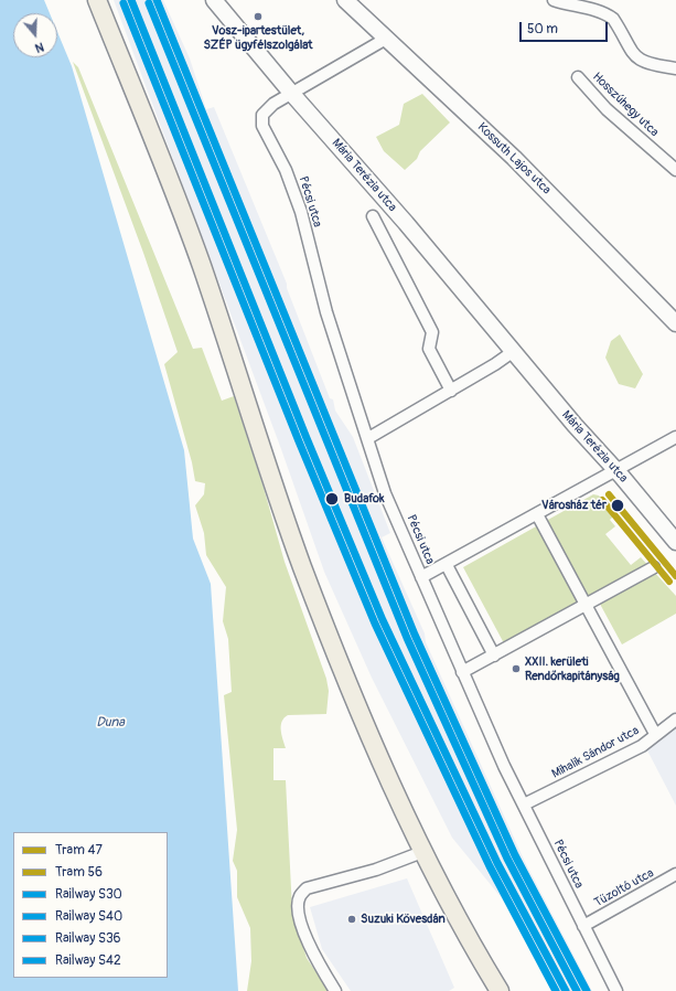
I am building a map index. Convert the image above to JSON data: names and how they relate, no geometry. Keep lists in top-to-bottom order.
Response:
{
  "streets": {
    "main road": ["Kossuth Lajos utca", "Mária Terézia utca"],
    "street": [
      "Hosszúhegy utca",
      "Pécsi utca",
      "Mihalik Sándor utca",
      "Tűzoltó utca"
    ]
  },
  "crossings": [
    ["Kossuth Lajos utca", "Pécsi utca"],
    ["Mária Terézia utca", "Pécsi utca"],
    ["Pécsi utca", "Mihalik Sándor utca"],
    ["Pécsi utca", "Tűzoltó utca"]
  ],
  "water": ["Duna"],
  "places": [
    "Vosz-ipartestület, SZÉP ügyfélszolgálat",
    "Budafok",
    "Városház tér",
    "XXII. kerületi Rendőrkapitányság",
    "Suzuki Kövesdán"
  ],
  "lines": [
    "rail line S30",
    "rail line S40",
    "rail line S36",
    "rail line S42",
    "tram line 47",
    "tram line 56"
  ],
  "legend": [
    "Tram 47",
    "Tram 56",
    "Railway S30",
    "Railway S40",
    "Railway S36",
    "Railway S42"
  ],
  "scale_bar": "50 m",
  "north": "bottom"
}
